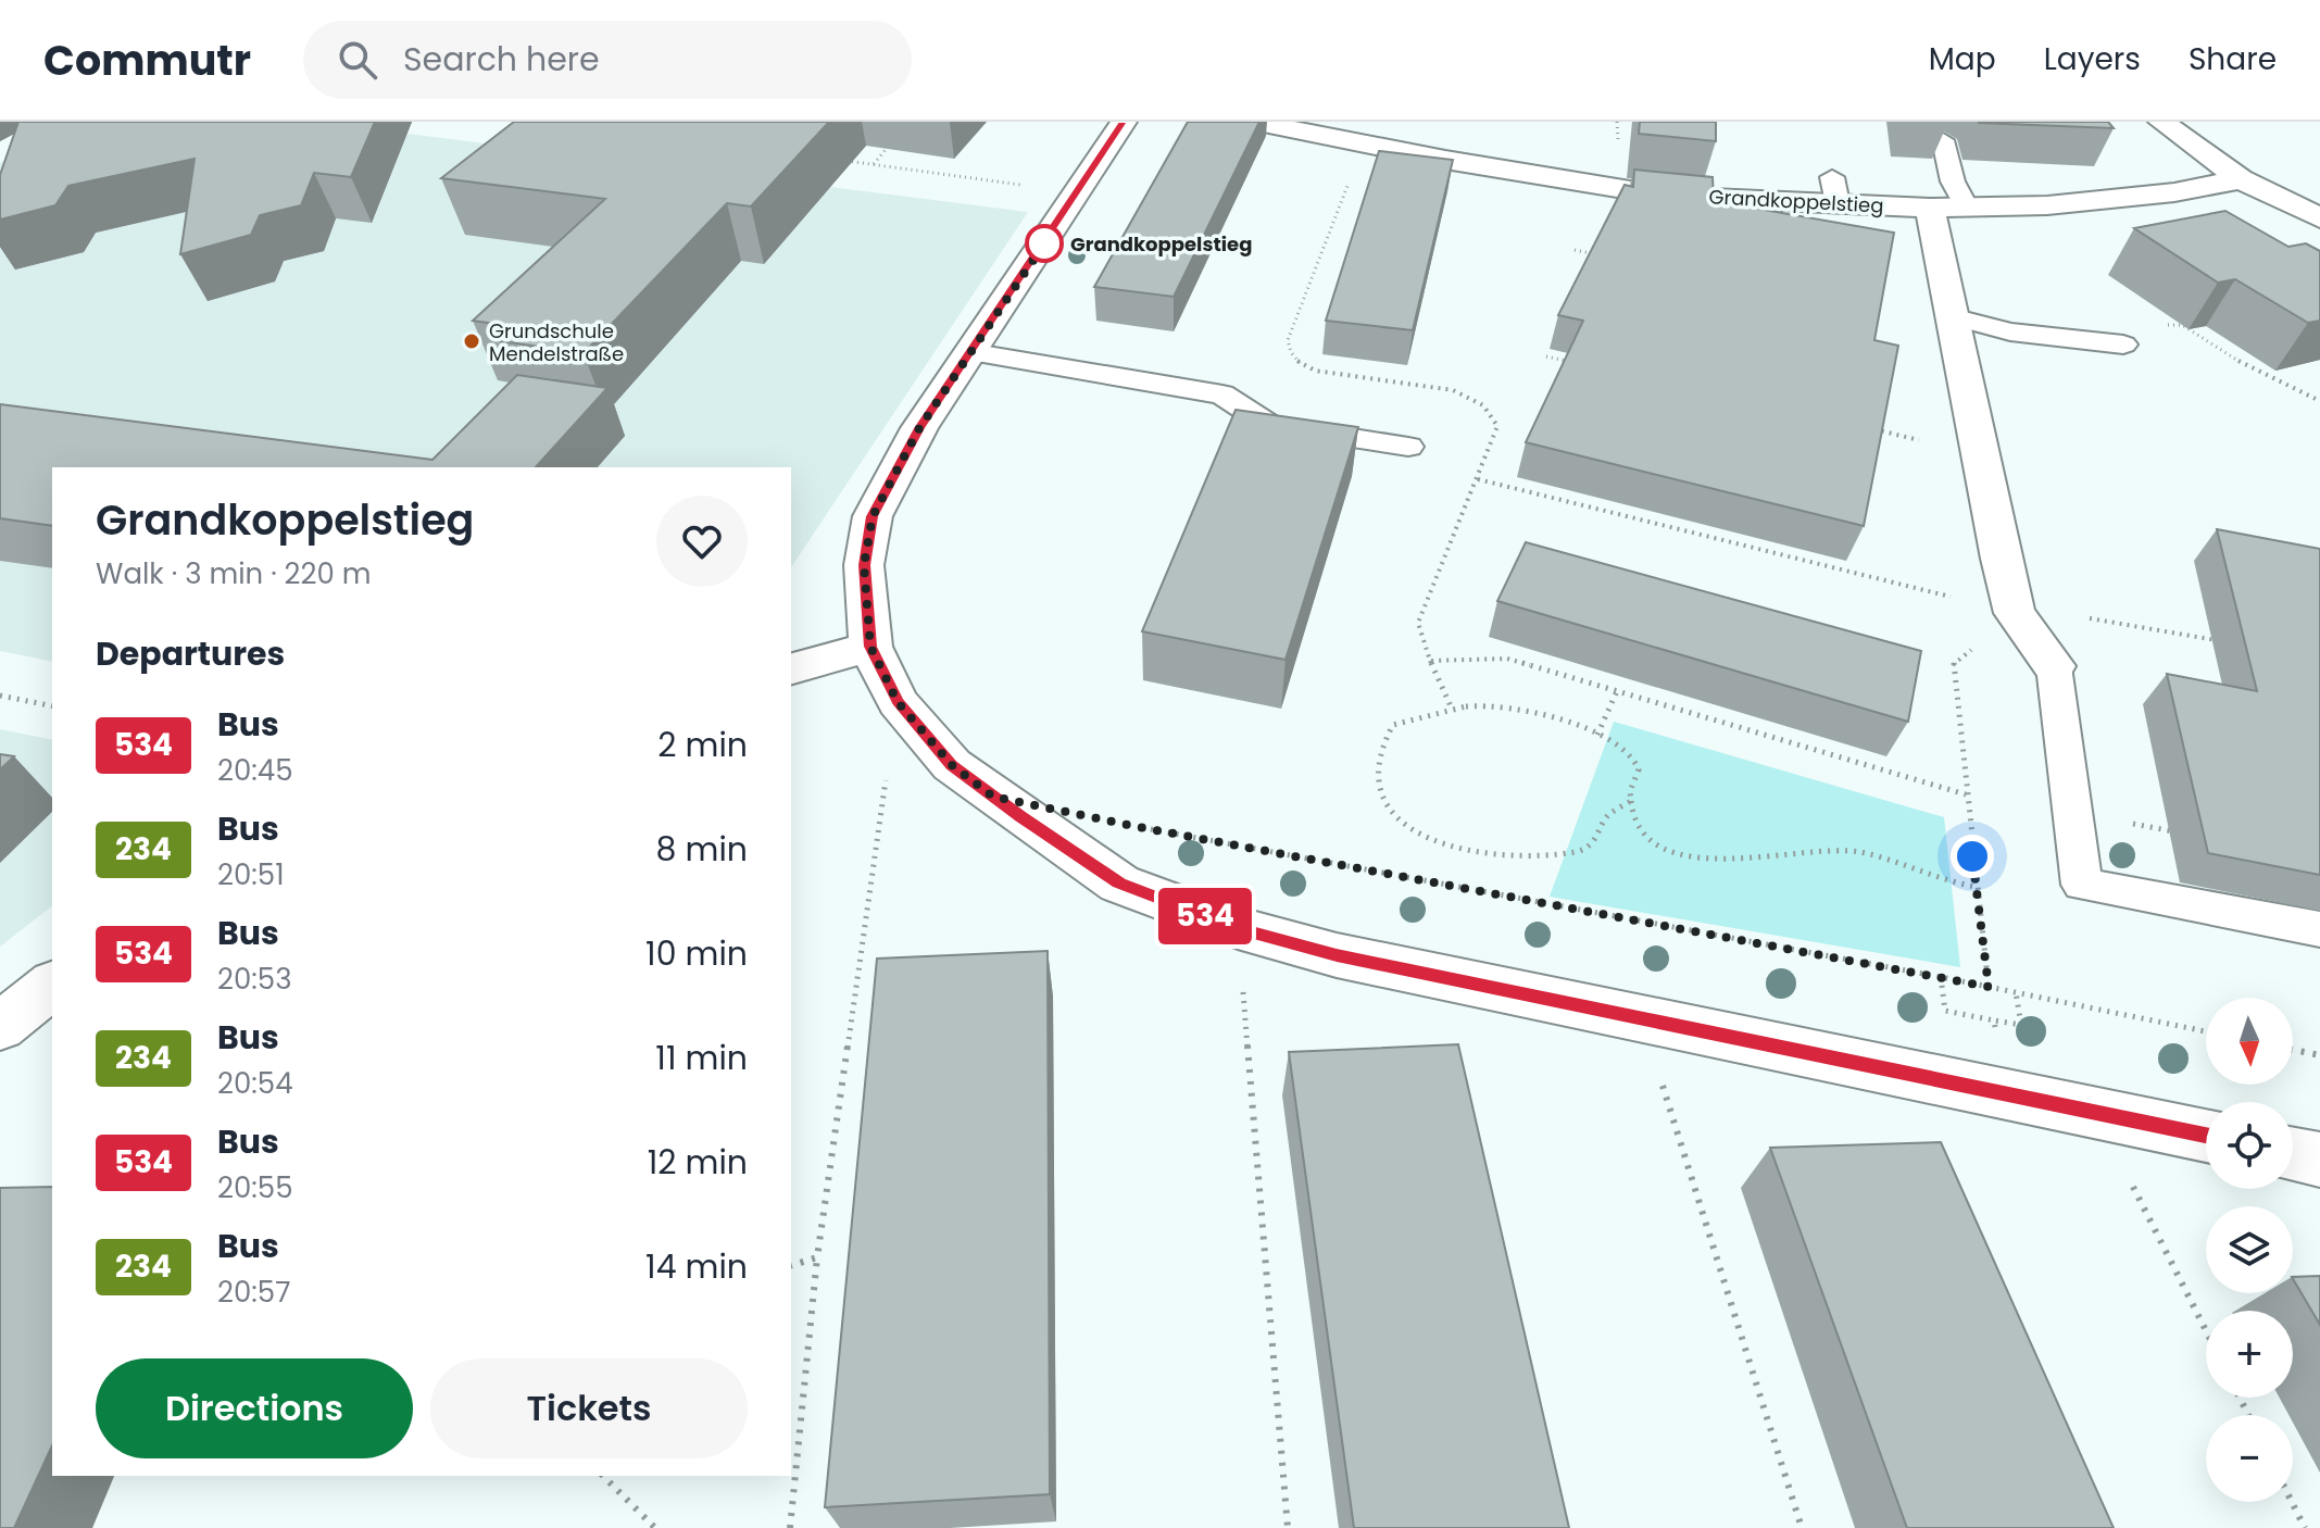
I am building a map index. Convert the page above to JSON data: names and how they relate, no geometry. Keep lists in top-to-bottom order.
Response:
{
  "streets": {
    "street": ["Grandkoppelstieg"]
  },
  "places": ["Grandkoppelstieg", "Grundschule Mendelstraße"],
  "lines": ["bus line 534"],
  "north": "bottom",
  "page": {
    "header": "Commutr",
    "search": "Search here",
    "nav": ["Map", "Layers", "Share"],
    "on_map": "534",
    "heading": [
      ["Grandkoppelstieg", "Walk · 3 min · 220 m"],
      "Departures"
    ],
    "list": [
      {
        "mark": "534",
        "name": "Bus",
        "note": "20:45",
        "value": "2 min"
      },
      {
        "mark": "234",
        "name": "Bus",
        "note": "20:51",
        "value": "8 min"
      },
      {
        "mark": "534",
        "name": "Bus",
        "note": "20:53",
        "value": "10 min"
      },
      {
        "mark": "234",
        "name": "Bus",
        "note": "20:54",
        "value": "11 min"
      },
      {
        "mark": "534",
        "name": "Bus",
        "note": "20:55",
        "value": "12 min"
      },
      {
        "mark": "234",
        "name": "Bus",
        "note": "20:57",
        "value": "14 min"
      }
    ],
    "map_buttons": ["+", "−"],
    "buttons": ["Directions", "Tickets"]
  }
}
